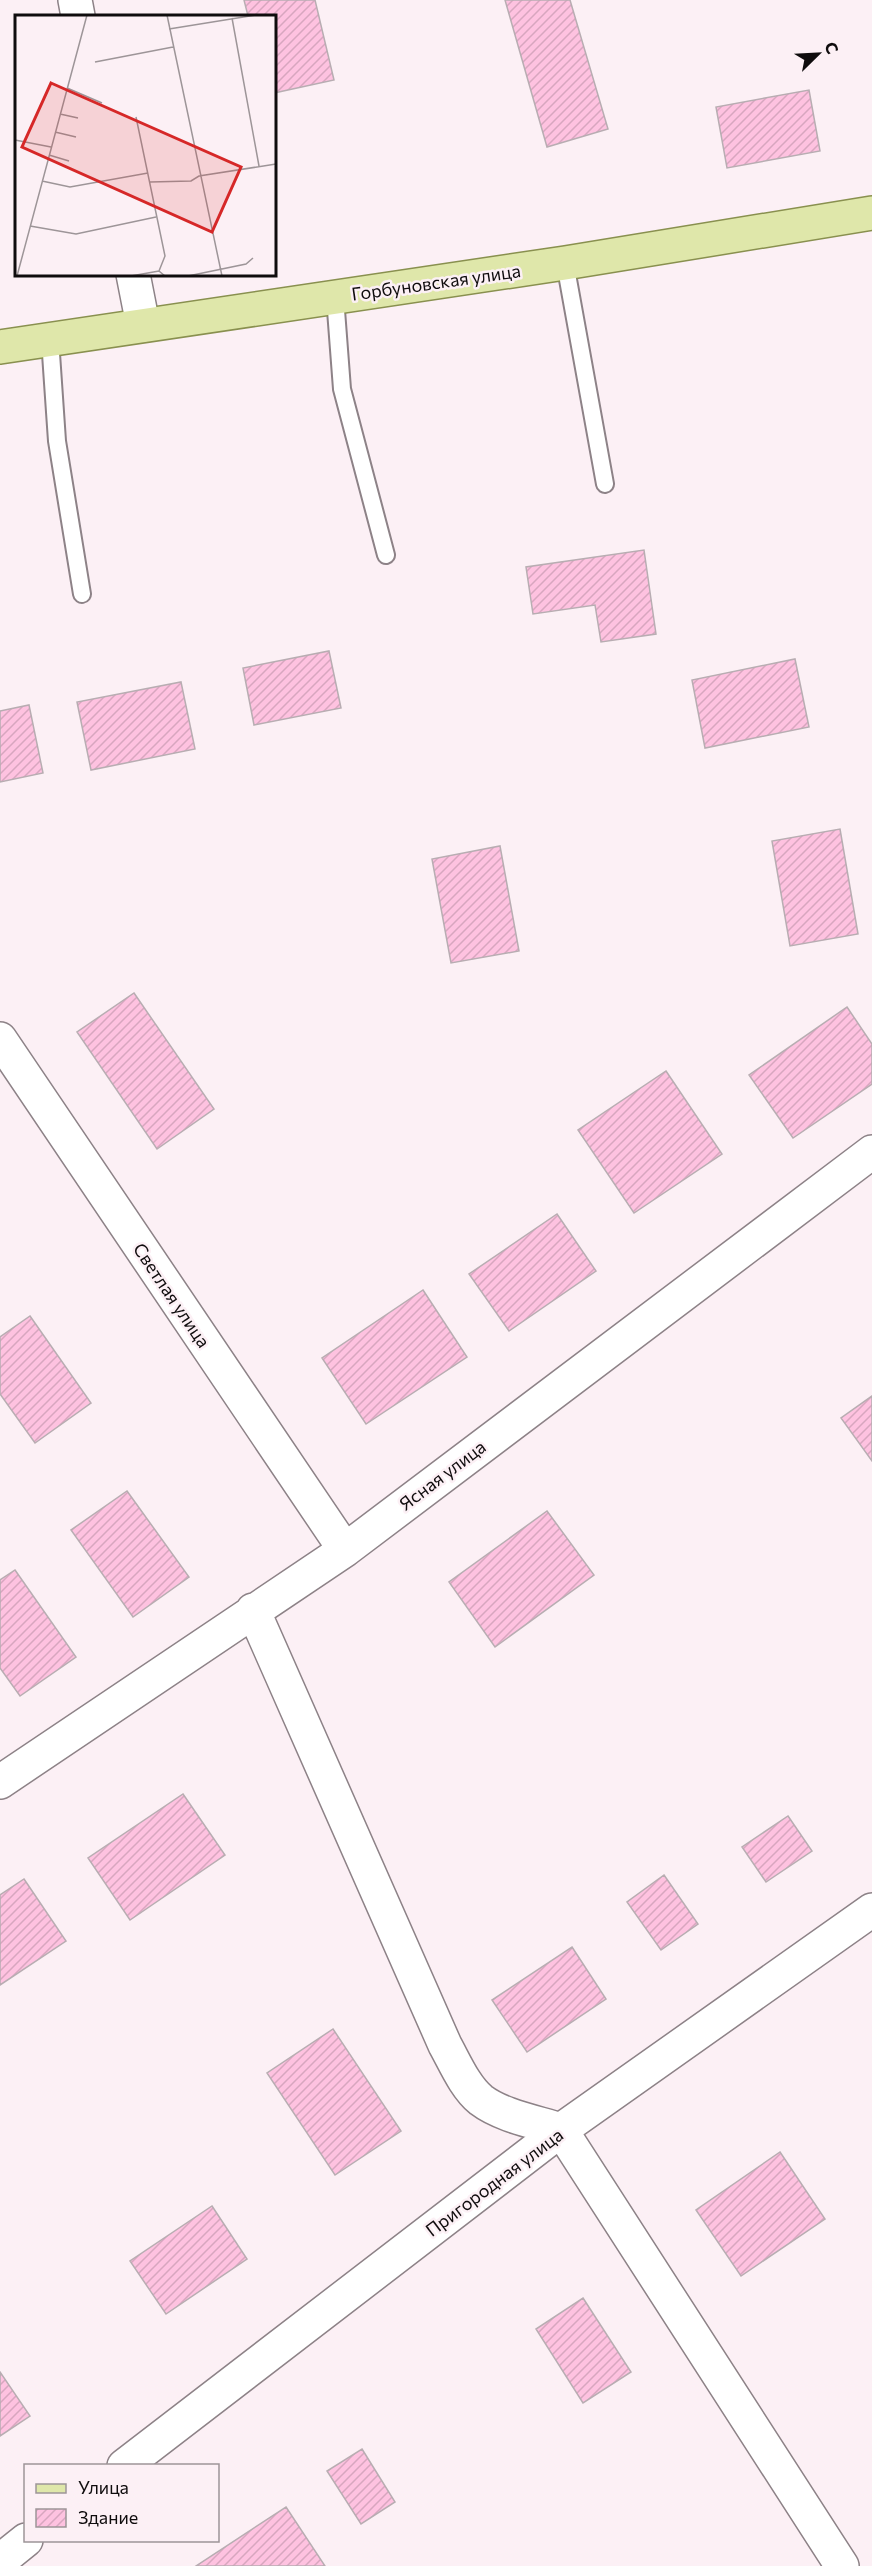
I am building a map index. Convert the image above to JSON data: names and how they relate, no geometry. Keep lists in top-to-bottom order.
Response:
{
  "streets": {
    "main road": ["Горбуновская улица"],
    "street": ["Светлая улица", "Ясная улица", "Пригородная улица"]
  },
  "crossings": [
    ["Светлая улица", "Ясная улица"]
  ],
  "legend": ["Улица", "Здание"],
  "north": "top right"
}
